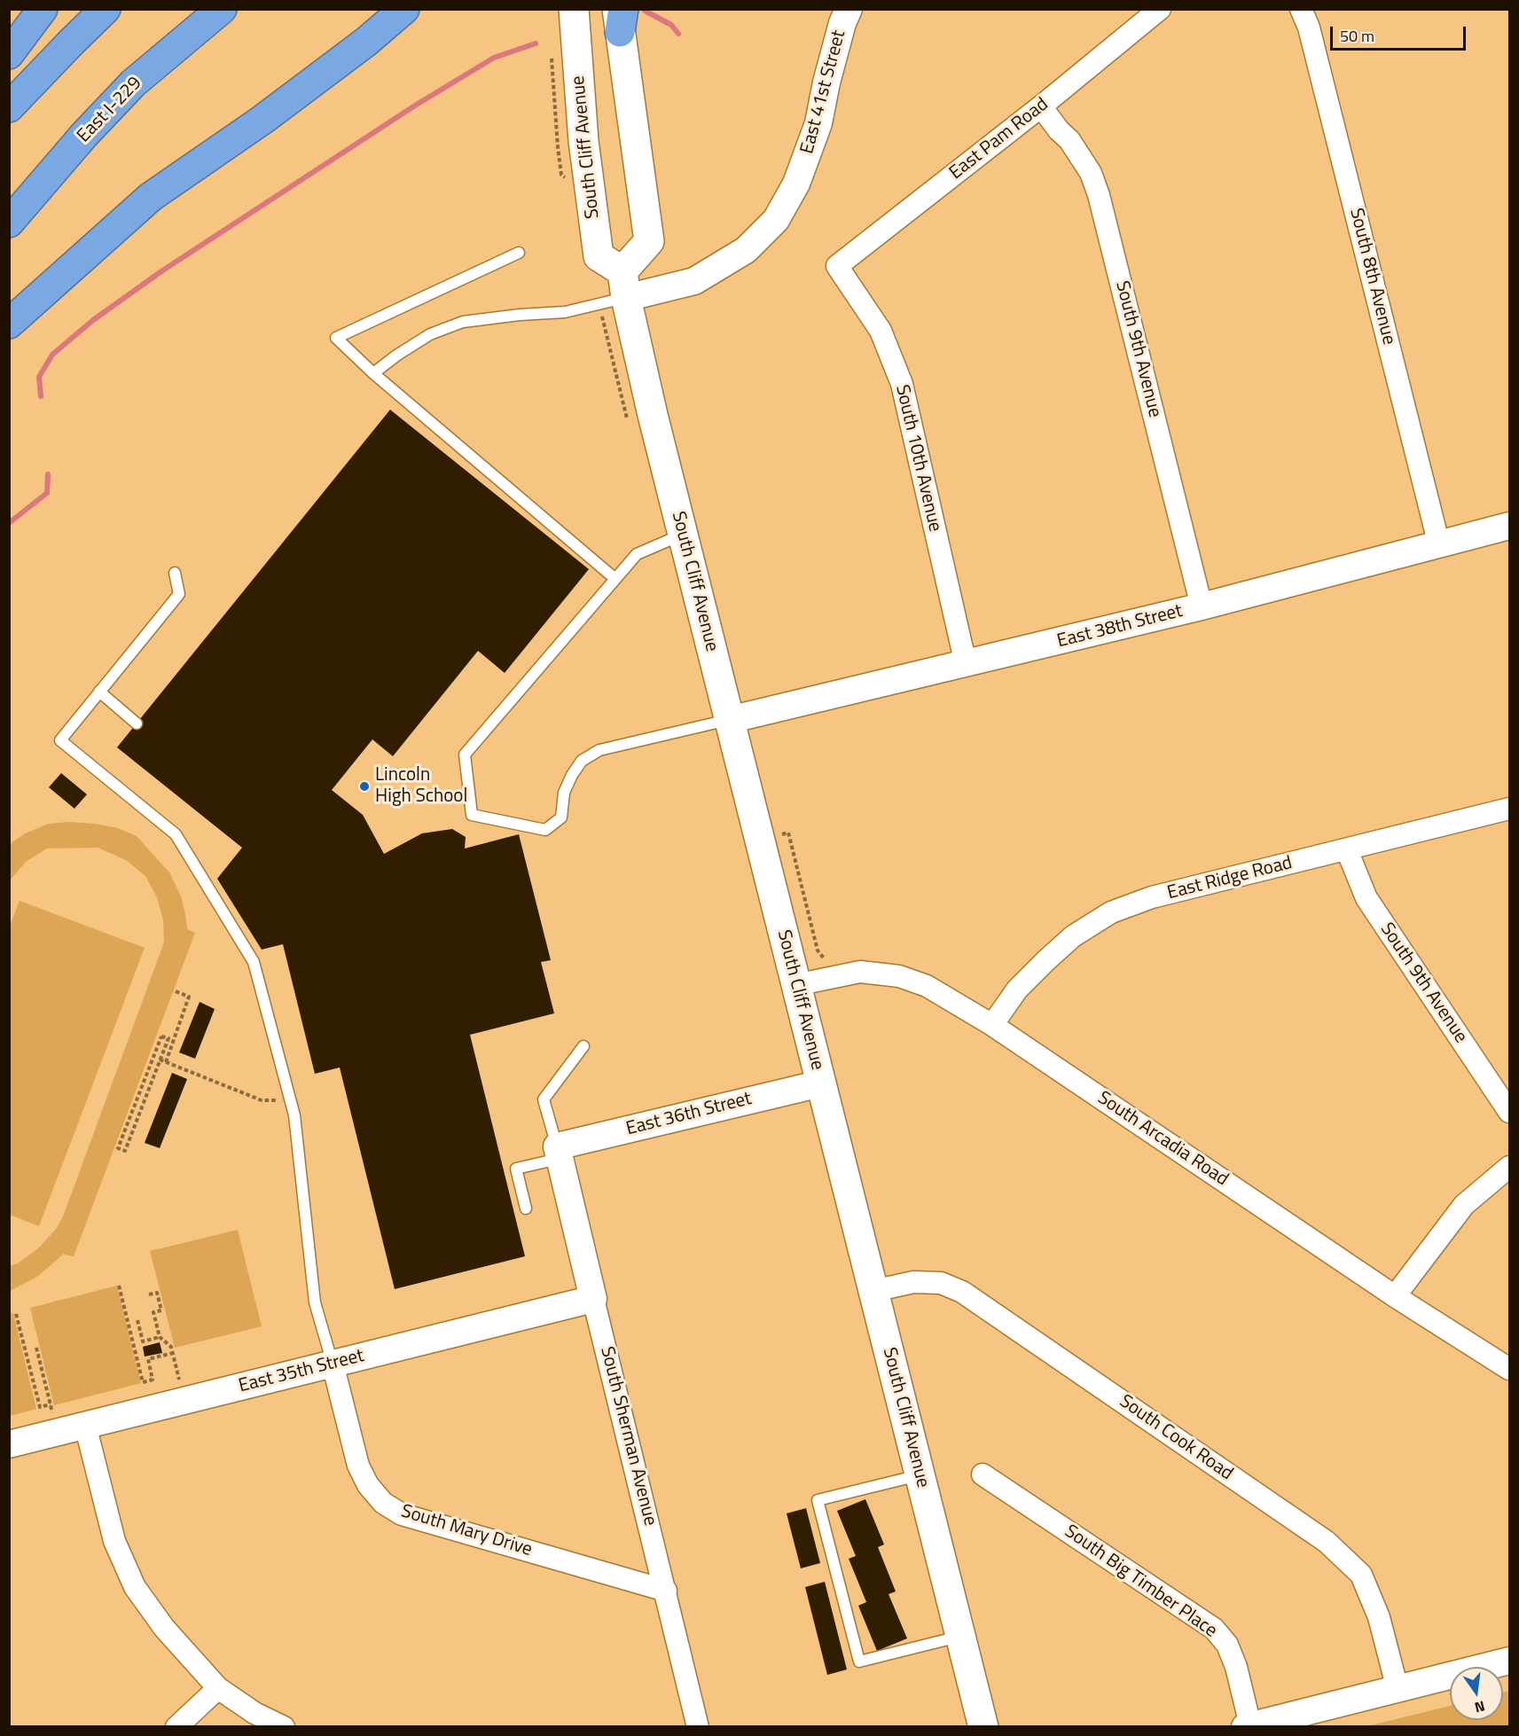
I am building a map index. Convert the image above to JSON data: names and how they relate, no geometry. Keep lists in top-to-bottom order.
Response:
{
  "streets": {
    "highway": ["East I-229"],
    "main road": ["South Cliff Avenue"],
    "street": [
      "East 41st Street",
      "East Pam Road",
      "South 8th Avenue",
      "South 9th Avenue",
      "South 10th Avenue",
      "East 38th Street",
      "East Ridge Road",
      "East 36th Street",
      "South Arcadia Road",
      "East 35th Street",
      "South Sherman Avenue",
      "South Cook Road",
      "South Mary Drive",
      "South Big Timber Place"
    ]
  },
  "crossings": [
    ["East 41st Street", "South Cliff Avenue"],
    ["East Pam Road", "South 9th Avenue"],
    ["East Pam Road", "South 10th Avenue"],
    ["South Cliff Avenue", "East 38th Street"],
    ["South Cliff Avenue", "East 36th Street"],
    ["South Cliff Avenue", "South Arcadia Road"],
    ["South Cliff Avenue", "South Cook Road"],
    ["South 8th Avenue", "East 38th Street"],
    ["South 9th Avenue", "East 38th Street"],
    ["South 9th Avenue", "East Ridge Road"],
    ["South 10th Avenue", "East 38th Street"],
    ["East Ridge Road", "South Arcadia Road"],
    ["East 36th Street", "South Sherman Avenue"],
    ["East 35th Street", "South Sherman Avenue"],
    ["East 35th Street", "South Mary Drive"],
    ["South Sherman Avenue", "South Mary Drive"]
  ],
  "places": ["Lincoln High School"],
  "scale_bar": "50 m",
  "north": "bottom"
}
